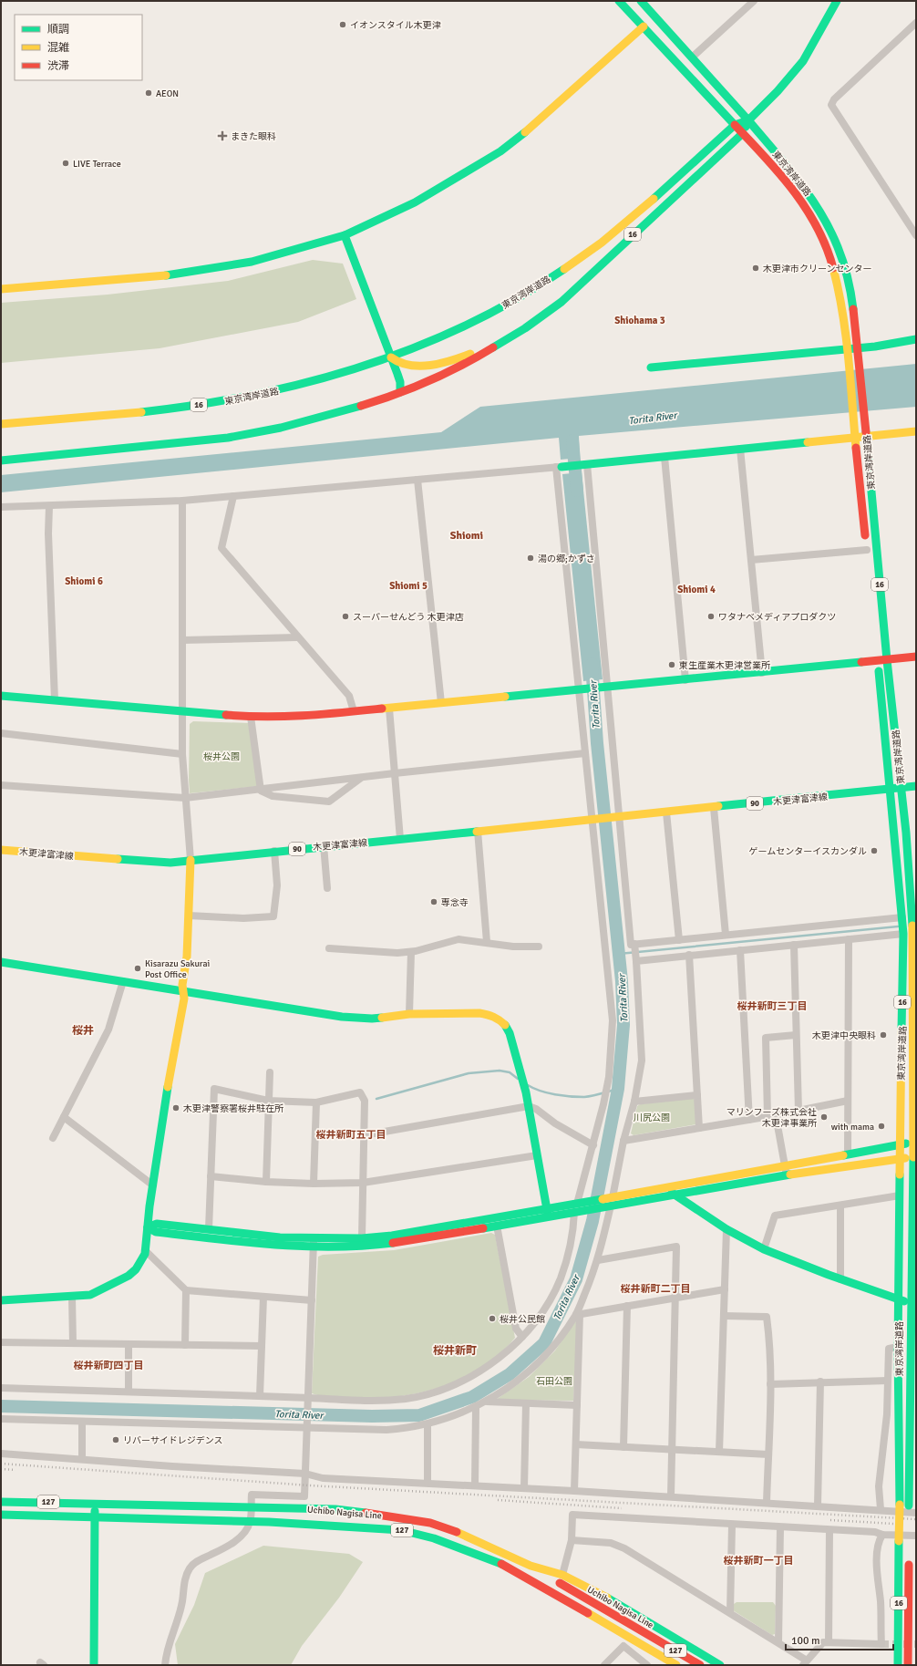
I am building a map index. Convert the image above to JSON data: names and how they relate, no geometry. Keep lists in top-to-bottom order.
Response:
{
  "streets": {
    "main road": [
      "東京湾岸道路",
      "16",
      "木更津富津線",
      "90",
      "127",
      "Uchibo Nagisa Line"
    ]
  },
  "crossings": [
    ["東京湾岸道路", "16"],
    ["東京湾岸道路", "木更津富津線"],
    ["木更津富津線", "90"],
    ["127", "Uchibo Nagisa Line"]
  ],
  "districts": [
    "Shiohama 3",
    "Shiomi",
    "Shiomi 6",
    "Shiomi 5",
    "Shiomi 4",
    "桜井新町三丁目",
    "桜井",
    "桜井新町五丁目",
    "桜井新町二丁目",
    "桜井新町",
    "桜井新町四丁目",
    "桜井新町一丁目"
  ],
  "water": ["Torita River"],
  "parks": ["桜井公園", "川尻公園", "石田公園"],
  "places": {
    "other": [
      "イオンスタイル木更津",
      "AEON",
      "LIVE Terrace",
      "木更津市クリーンセンター",
      "湯の郷;かずさ",
      "スーパーせんどう 木更津店",
      "ワタナベメディアプロダクツ",
      "東生産業木更津営業所",
      "ゲームセンターイスカンダル",
      "専念寺",
      "Kisarazu Sakurai Post Office",
      "木更津中央眼科",
      "木更津警察署桜井駐在所",
      "マリンフーズ株式会社 木更津事業所",
      "with mama",
      "桜井公民館",
      "リバーサイドレジデンス"
    ],
    "health": ["まきた眼科"]
  },
  "legend": ["順調", "混雑", "渋滞"],
  "scale_bar": "100 m"
}
